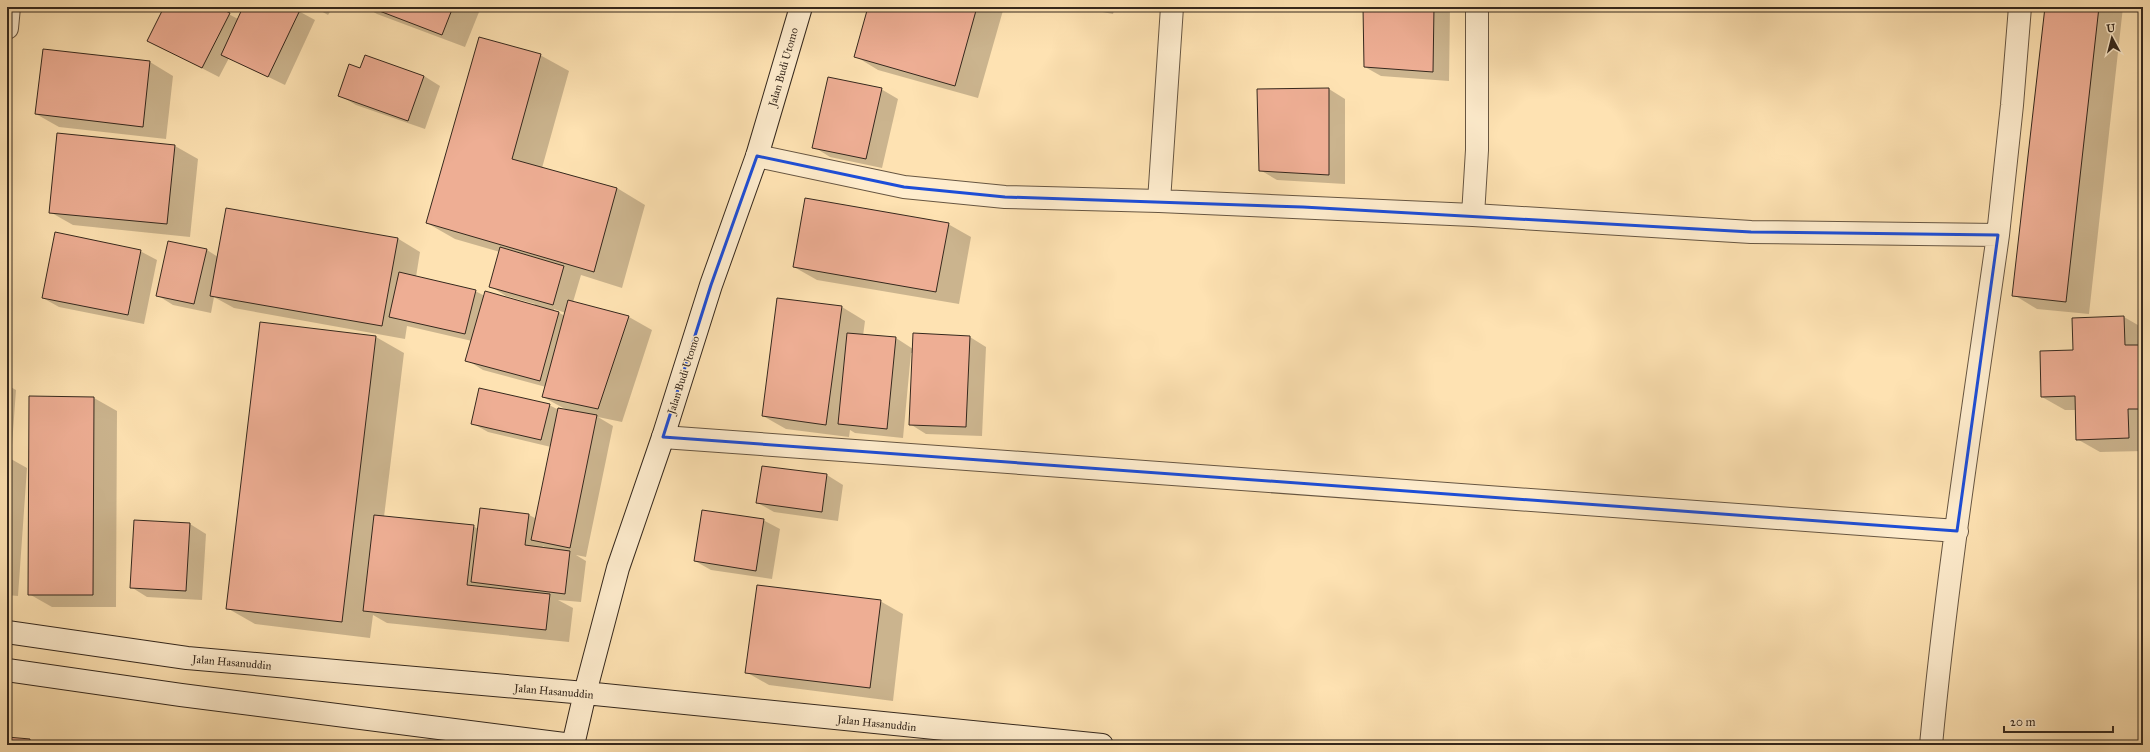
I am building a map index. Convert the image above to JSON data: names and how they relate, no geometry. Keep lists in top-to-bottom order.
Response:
{
  "streets": {
    "street": ["Jalan Budi Utomo", "Jalan Hasanuddin"]
  },
  "crossings": [
    ["Jalan Budi Utomo", "Jalan Hasanuddin"]
  ],
  "scale_bar": "20 m",
  "north": "top"
}
